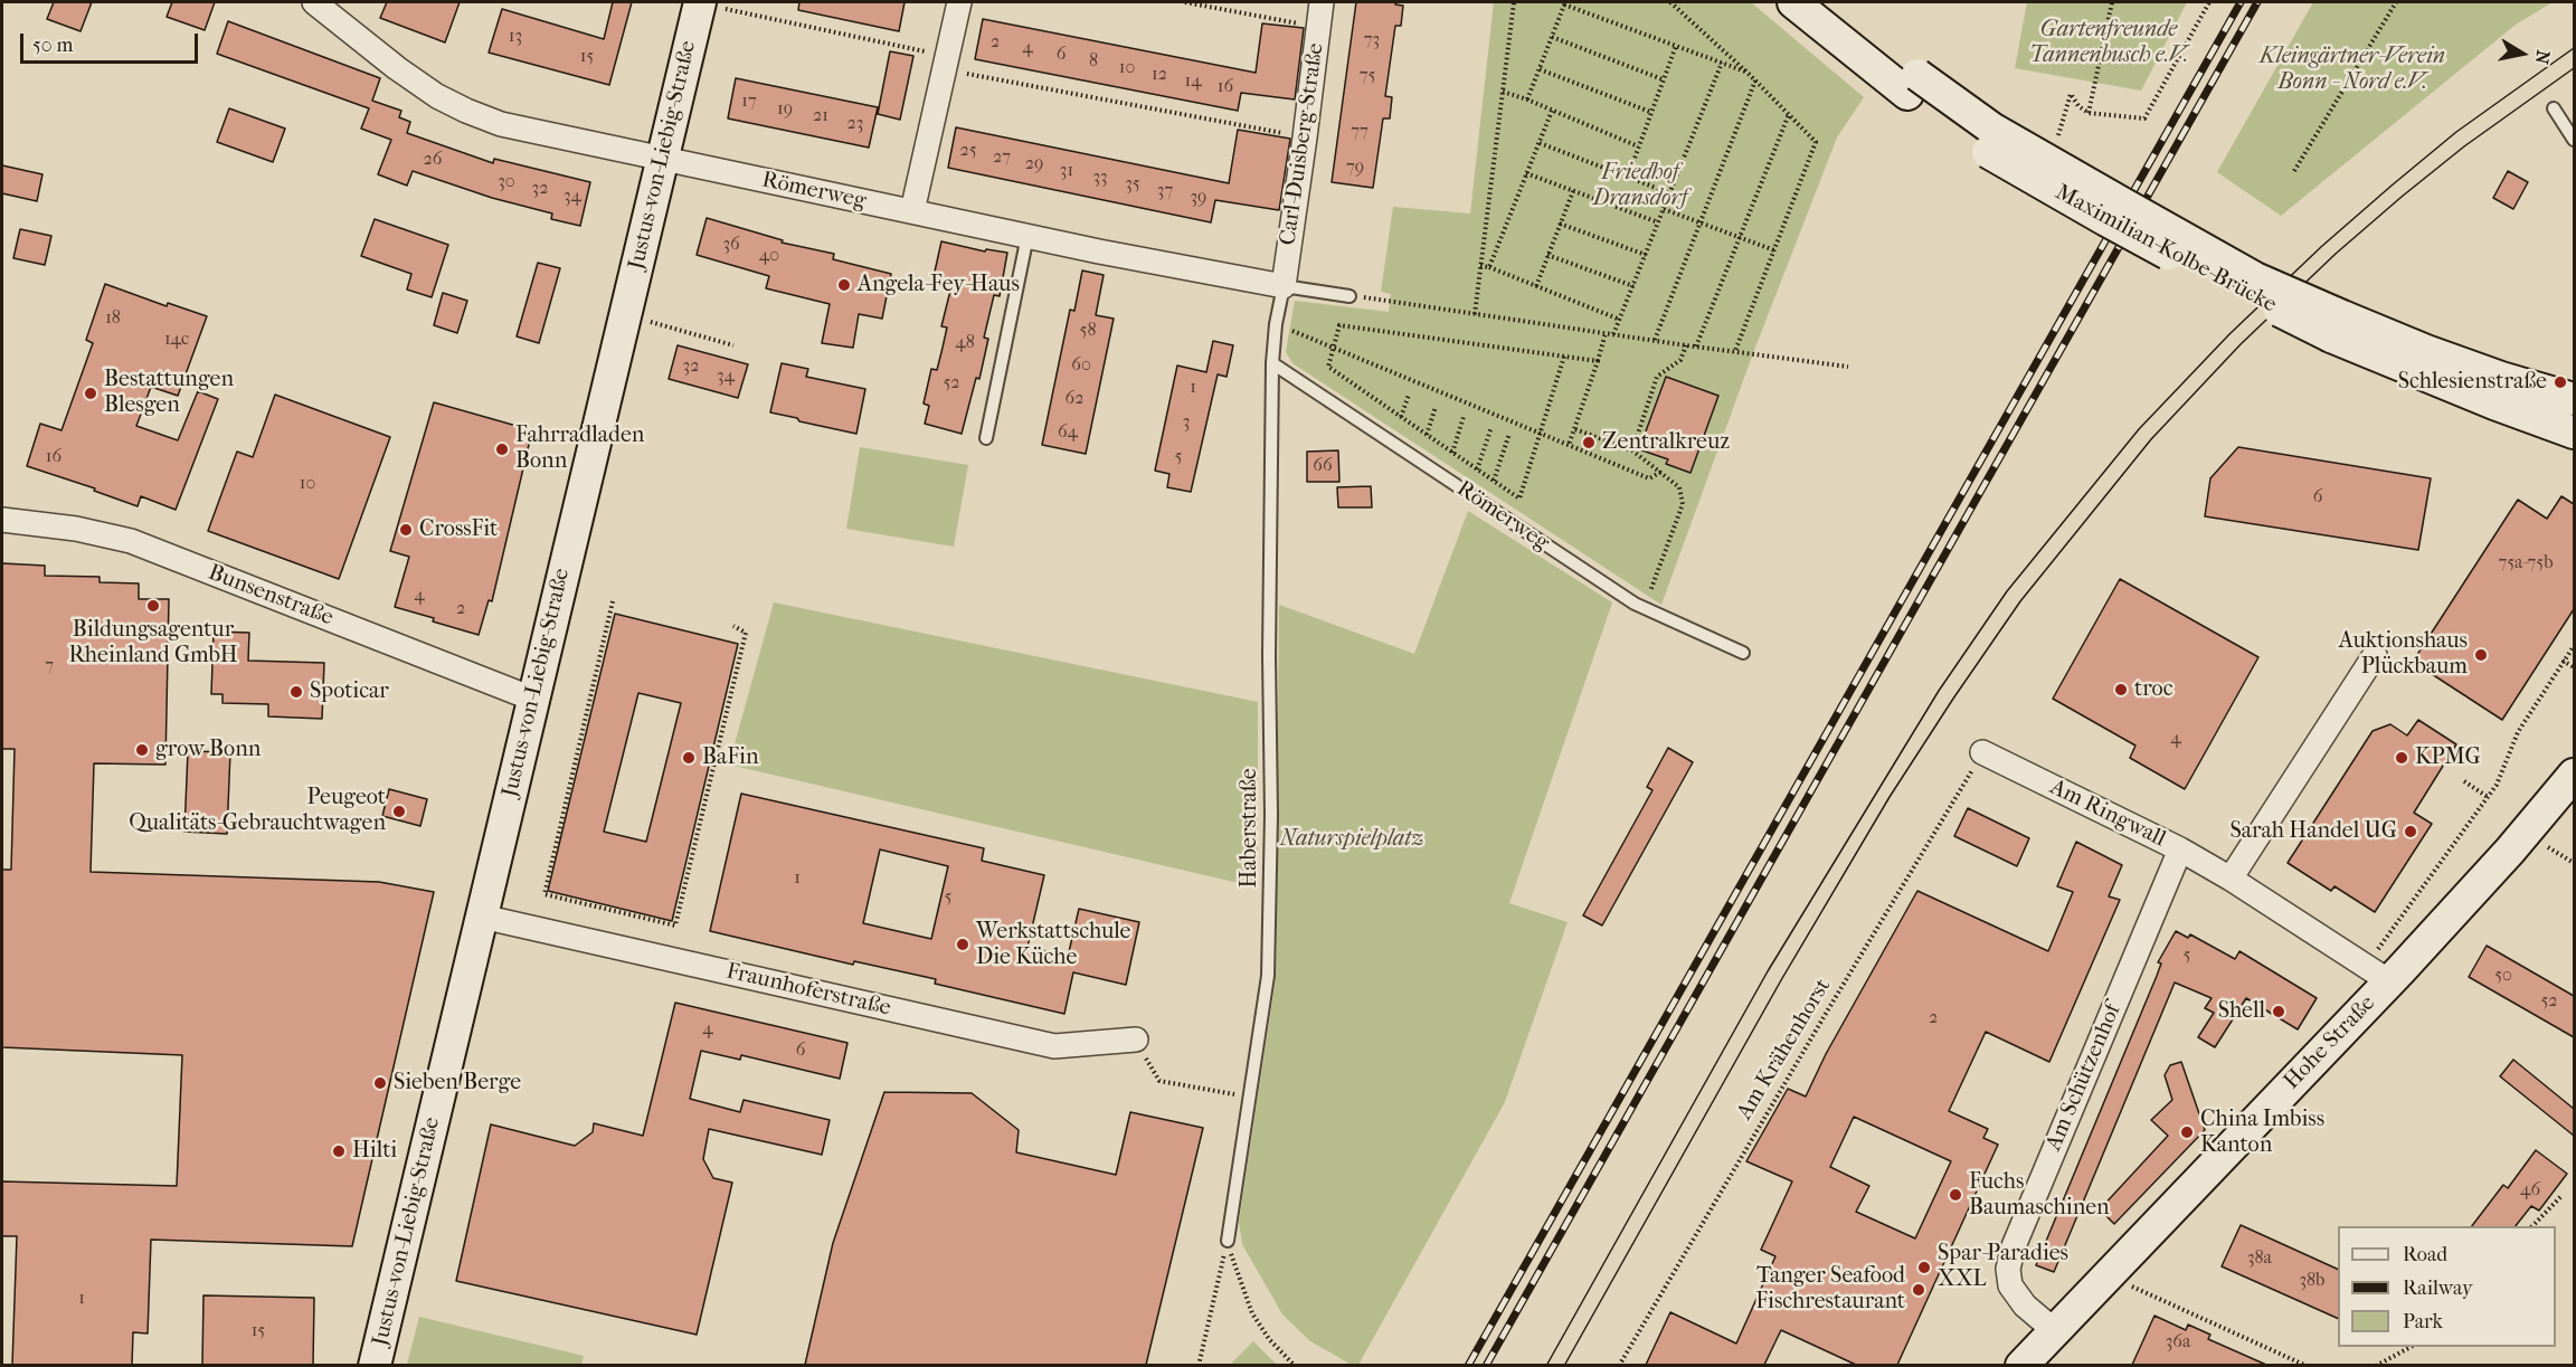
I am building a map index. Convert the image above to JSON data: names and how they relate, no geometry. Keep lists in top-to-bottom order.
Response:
{
  "streets": {
    "street": [
      "Carl-Duisberg-Straße",
      "Justus-von-Liebig-Straße",
      "Römerweg",
      "Maximilian-Kolbe-Brücke",
      "Bunsenstraße",
      "Am Ringwall",
      "Fraunhoferstraße",
      "Hohe Straße",
      "Am Schützenhof"
    ],
    "lane": ["Haberstraße"],
    "path": ["Am Krähenhorst"]
  },
  "crossings": [
    ["Carl-Duisberg-Straße", "Römerweg"],
    ["Carl-Duisberg-Straße", "Haberstraße"],
    ["Justus-von-Liebig-Straße", "Römerweg"],
    ["Justus-von-Liebig-Straße", "Bunsenstraße"],
    ["Justus-von-Liebig-Straße", "Fraunhoferstraße"],
    ["Römerweg", "Haberstraße"],
    ["Am Ringwall", "Hohe Straße"],
    ["Am Ringwall", "Am Krähenhorst"],
    ["Am Ringwall", "Am Schützenhof"],
    ["Hohe Straße", "Am Schützenhof"]
  ],
  "parks": [
    "Gartenfreunde Tannenbusch e.V.",
    "Kleingärtner-Verein Bonn - Nord e.V.",
    "Friedhof Dransdorf",
    "Naturspielplatz"
  ],
  "places": [
    "Angela-Fey-Haus",
    "Schlesienstraße",
    "Bestattungen Blesgen",
    "Zentralkreuz",
    "Fahrradladen Bonn",
    "CrossFit",
    "Bildungsagentur Rheinland GmbH",
    "Auktionshaus Plückbaum",
    "troc",
    "Spoticar",
    "grow Bonn",
    "BaFin",
    "KPMG",
    "Peugeot Qualitäts-Gebrauchtwagen",
    "Sarah Handel UG",
    "Werkstattschule Die Küche",
    "Shell",
    "Sieben Berge",
    "China Imbiss Kanton",
    "Hilti",
    "Fuchs Baumaschinen",
    "Spar-Paradies XXL",
    "Tanger Seafood Fischrestaurant"
  ],
  "house_numbers": [
    "13",
    "73",
    "2",
    "4",
    "6",
    "15",
    "8",
    "10",
    "12",
    "75",
    "14",
    "16",
    "17",
    "19",
    "21",
    "23",
    "77",
    "25",
    "27",
    "26",
    "29",
    "79",
    "31",
    "33",
    "30",
    "35",
    "32",
    "37",
    "34",
    "39",
    "36",
    "40",
    "18",
    "58",
    "14c",
    "48",
    "60",
    "32",
    "34",
    "52",
    "1",
    "62",
    "3",
    "64",
    "16",
    "5",
    "66",
    "10",
    "6",
    "75a-75b",
    "4",
    "2",
    "7",
    "4",
    "1",
    "5",
    "5",
    "50",
    "52",
    "2",
    "4",
    "6",
    "46",
    "38a",
    "38b",
    "1",
    "15",
    "36a"
  ],
  "legend": ["Road", "Railway", "Park"],
  "scale_bar": "50 m",
  "north": "right"
}
